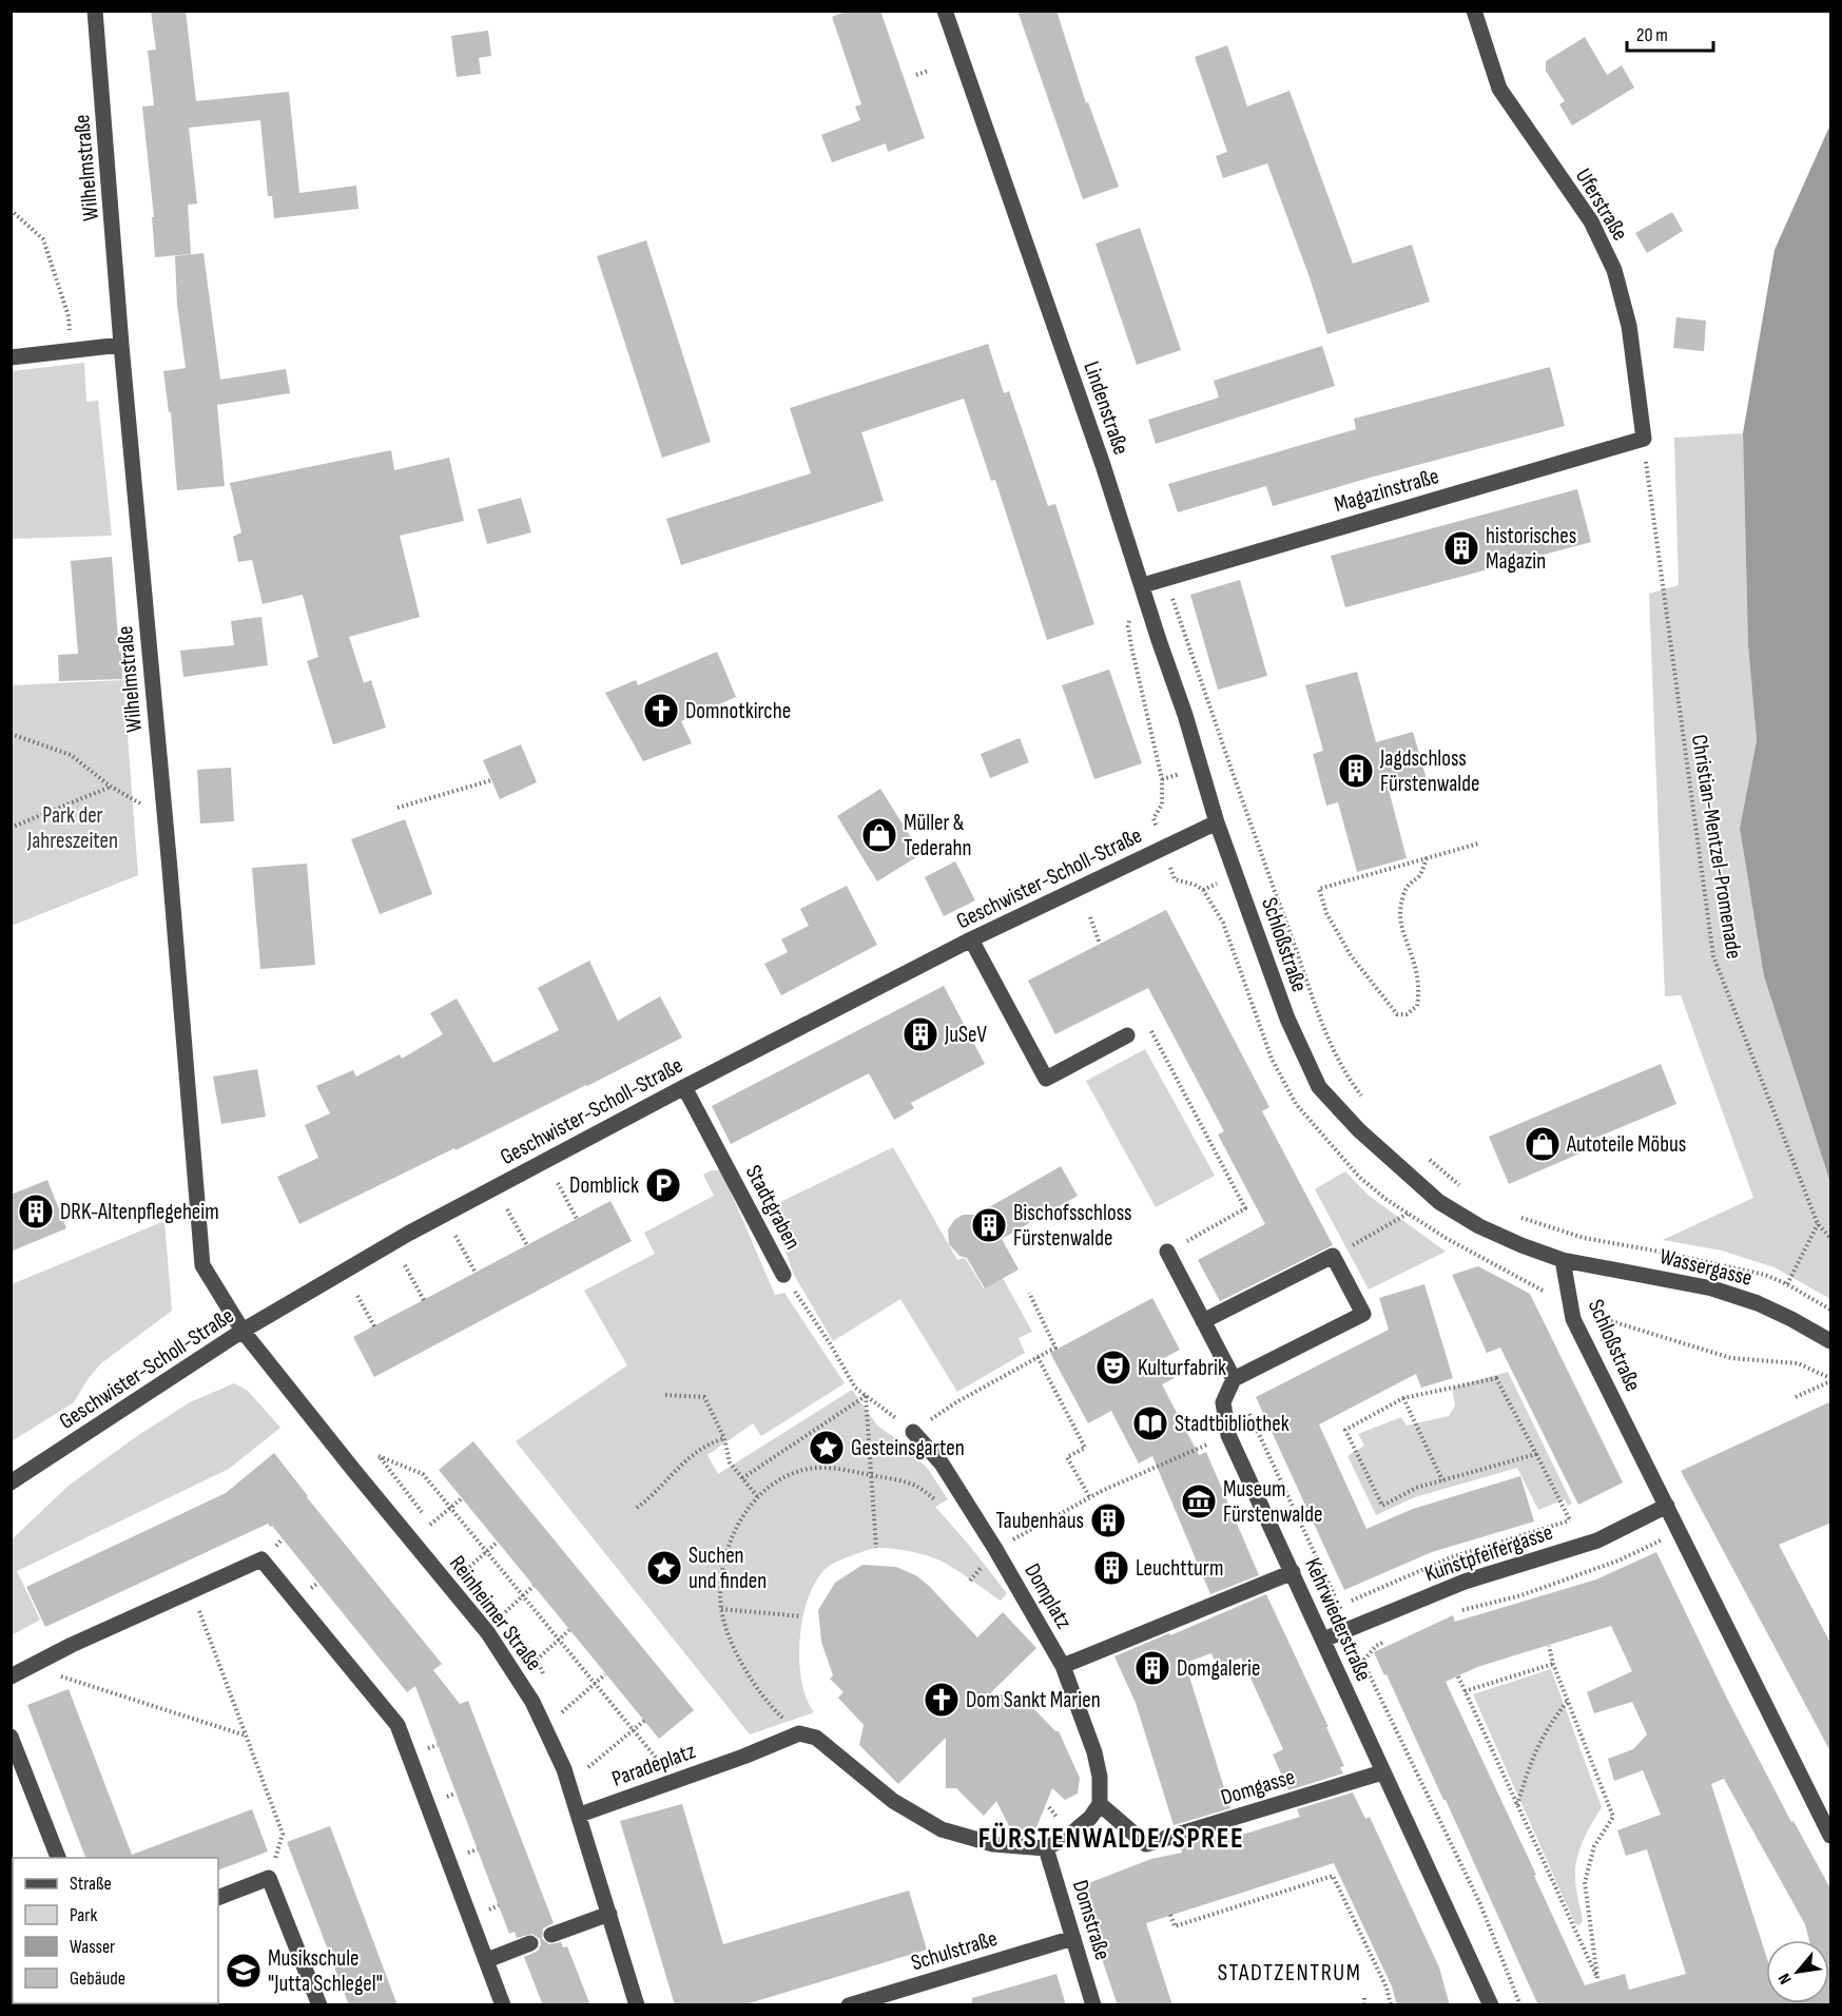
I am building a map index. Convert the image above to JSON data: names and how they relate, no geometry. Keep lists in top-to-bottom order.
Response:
{
  "streets": {
    "street": [
      "Wilhelmstraße",
      "Uferstraße",
      "Lindenstraße",
      "Magazinstraße",
      "Geschwister-Scholl-Straße",
      "Schloßstraße",
      "Stadtgraben",
      "Wassergasse",
      "Kunstpfeifergasse",
      "Domplatz",
      "Reinheimer Straße",
      "Kehrwiederstraße",
      "Paradeplatz",
      "Domgasse",
      "Domstraße",
      "Schulstraße"
    ],
    "path": ["Christian-Mentzel-Promenade"]
  },
  "crossings": [
    ["Wilhelmstraße", "Geschwister-Scholl-Straße"],
    ["Wilhelmstraße", "Reinheimer Straße"],
    ["Uferstraße", "Magazinstraße"],
    ["Uferstraße", "Christian-Mentzel-Promenade"],
    ["Lindenstraße", "Magazinstraße"],
    ["Lindenstraße", "Geschwister-Scholl-Straße"],
    ["Lindenstraße", "Schloßstraße"],
    ["Magazinstraße", "Christian-Mentzel-Promenade"],
    ["Geschwister-Scholl-Straße", "Schloßstraße"],
    ["Geschwister-Scholl-Straße", "Stadtgraben"],
    ["Geschwister-Scholl-Straße", "Reinheimer Straße"],
    ["Schloßstraße", "Wassergasse"],
    ["Schloßstraße", "Kunstpfeifergasse"],
    ["Kunstpfeifergasse", "Kehrwiederstraße"],
    ["Domplatz", "Domgasse"],
    ["Reinheimer Straße", "Paradeplatz"],
    ["Kehrwiederstraße", "Domgasse"],
    ["Domstraße", "Schulstraße"]
  ],
  "districts": ["FÜRSTENWALDE/SPREE", "STADTZENTRUM"],
  "parks": ["Park der Jahreszeiten"],
  "places": {
    "building": [
      "historisches Magazin",
      "Jagdschloss Fürstenwalde",
      "JuSeV",
      "DRK-Altenpflegeheim",
      "Bischofsschloss Fürstenwalde",
      "Taubenhaus",
      "Leuchtturm",
      "Domgalerie"
    ],
    "church": ["Domnotkirche", "Dom Sankt Marien"],
    "shop": ["Müller & Tederahn", "Autoteile Möbus"],
    "parking": ["Domblick"],
    "theatre": ["Kulturfabrik"],
    "library": ["Stadtbibliothek"],
    "place": ["Gesteinsgarten", "Suchen und finden"],
    "museum": ["Museum Fürstenwalde"],
    "school or university": ["Musikschule \"Jutta Schlegel\""]
  },
  "legend": [
    "Straße",
    "Park",
    "Wasser",
    "Gebäude"
  ],
  "scale_bar": "20 m",
  "north": "bottom left"
}
